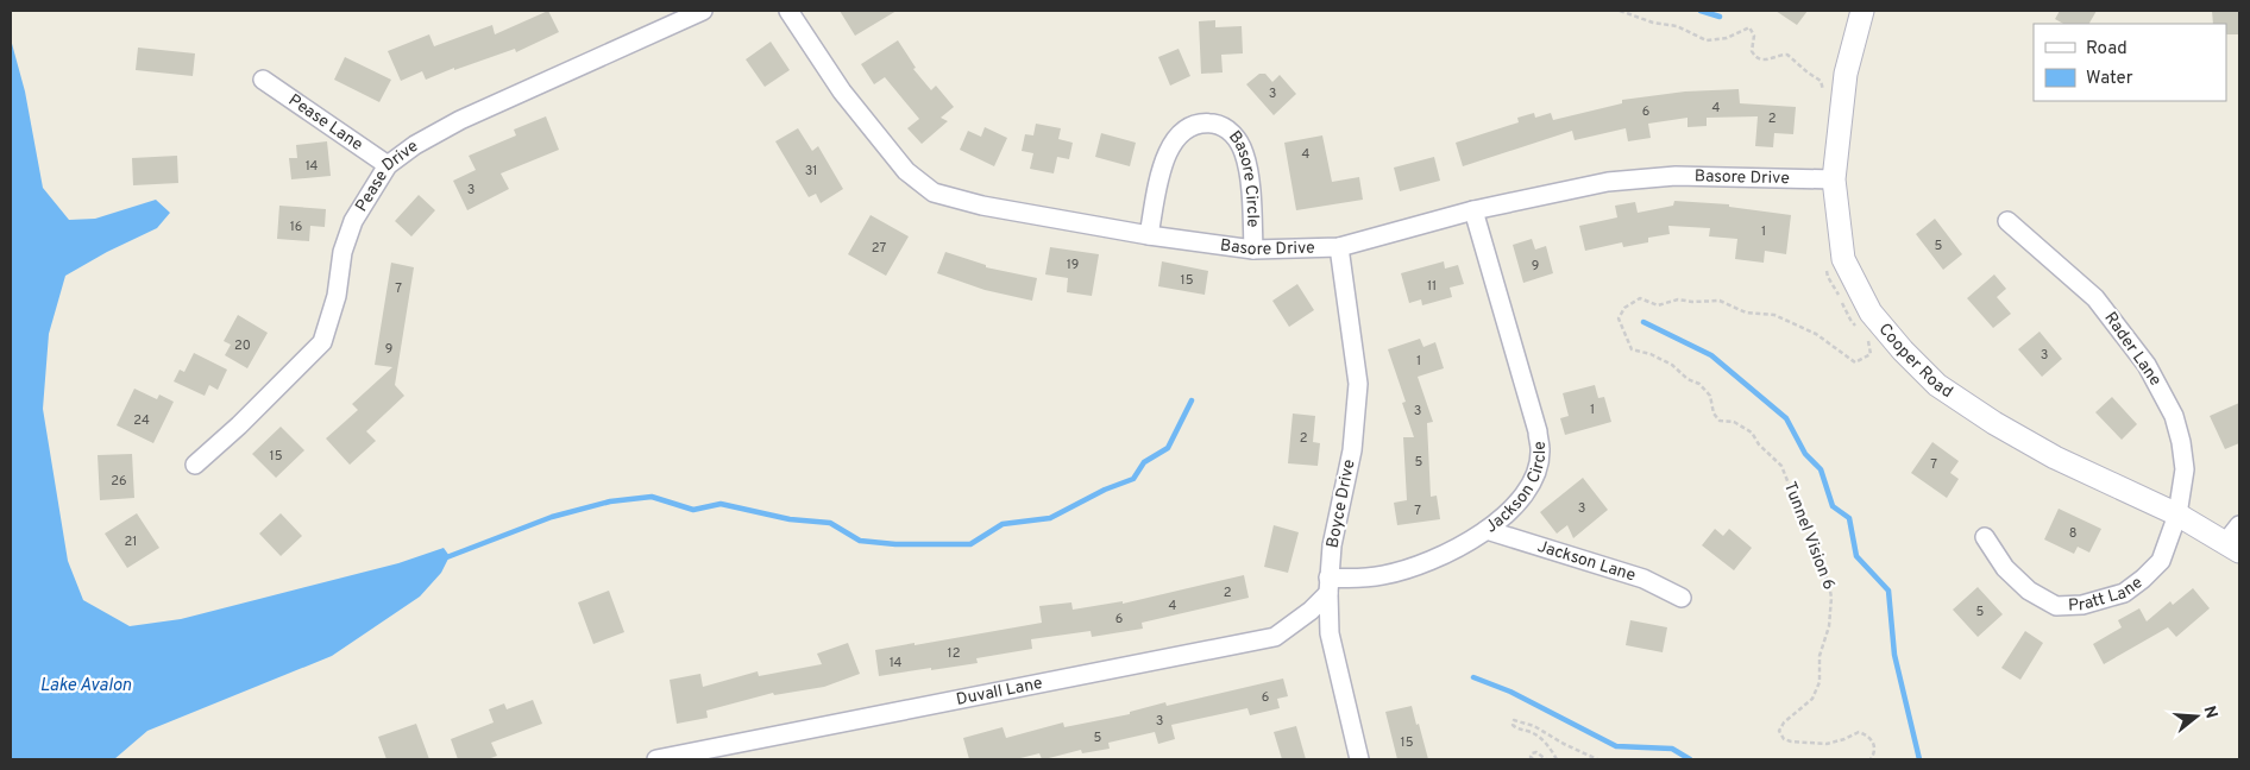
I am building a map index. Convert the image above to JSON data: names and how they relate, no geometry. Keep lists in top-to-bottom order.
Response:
{
  "streets": {
    "street": [
      "Pease Lane",
      "Basore Drive",
      "Pease Drive",
      "Basore Circle",
      "Rader Lane",
      "Cooper Road",
      "Jackson Circle",
      "Boyce Drive",
      "Jackson Lane",
      "Pratt Lane",
      "Duvall Lane"
    ],
    "path": ["Tunnel Vision 6"]
  },
  "crossings": [
    ["Pease Lane", "Pease Drive"],
    ["Basore Drive", "Basore Circle"],
    ["Basore Drive", "Cooper Road"],
    ["Basore Drive", "Jackson Circle"],
    ["Basore Drive", "Boyce Drive"],
    ["Rader Lane", "Cooper Road"],
    ["Rader Lane", "Pratt Lane"],
    ["Cooper Road", "Pratt Lane"],
    ["Jackson Circle", "Boyce Drive"],
    ["Jackson Circle", "Jackson Lane"],
    ["Jackson Circle", "Duvall Lane"],
    ["Boyce Drive", "Duvall Lane"]
  ],
  "water": ["Lake Avalon"],
  "house_numbers": [
    "3",
    "4",
    "6",
    "2",
    "4",
    "14",
    "31",
    "3",
    "16",
    "1",
    "5",
    "27",
    "19",
    "9",
    "15",
    "11",
    "7",
    "20",
    "9",
    "3",
    "1",
    "1",
    "3",
    "24",
    "2",
    "15",
    "5",
    "7",
    "26",
    "3",
    "7",
    "8",
    "21",
    "2",
    "4",
    "5",
    "6",
    "12",
    "14",
    "6",
    "3",
    "5",
    "15"
  ],
  "legend": ["Road", "Water"],
  "north": "right"
}
